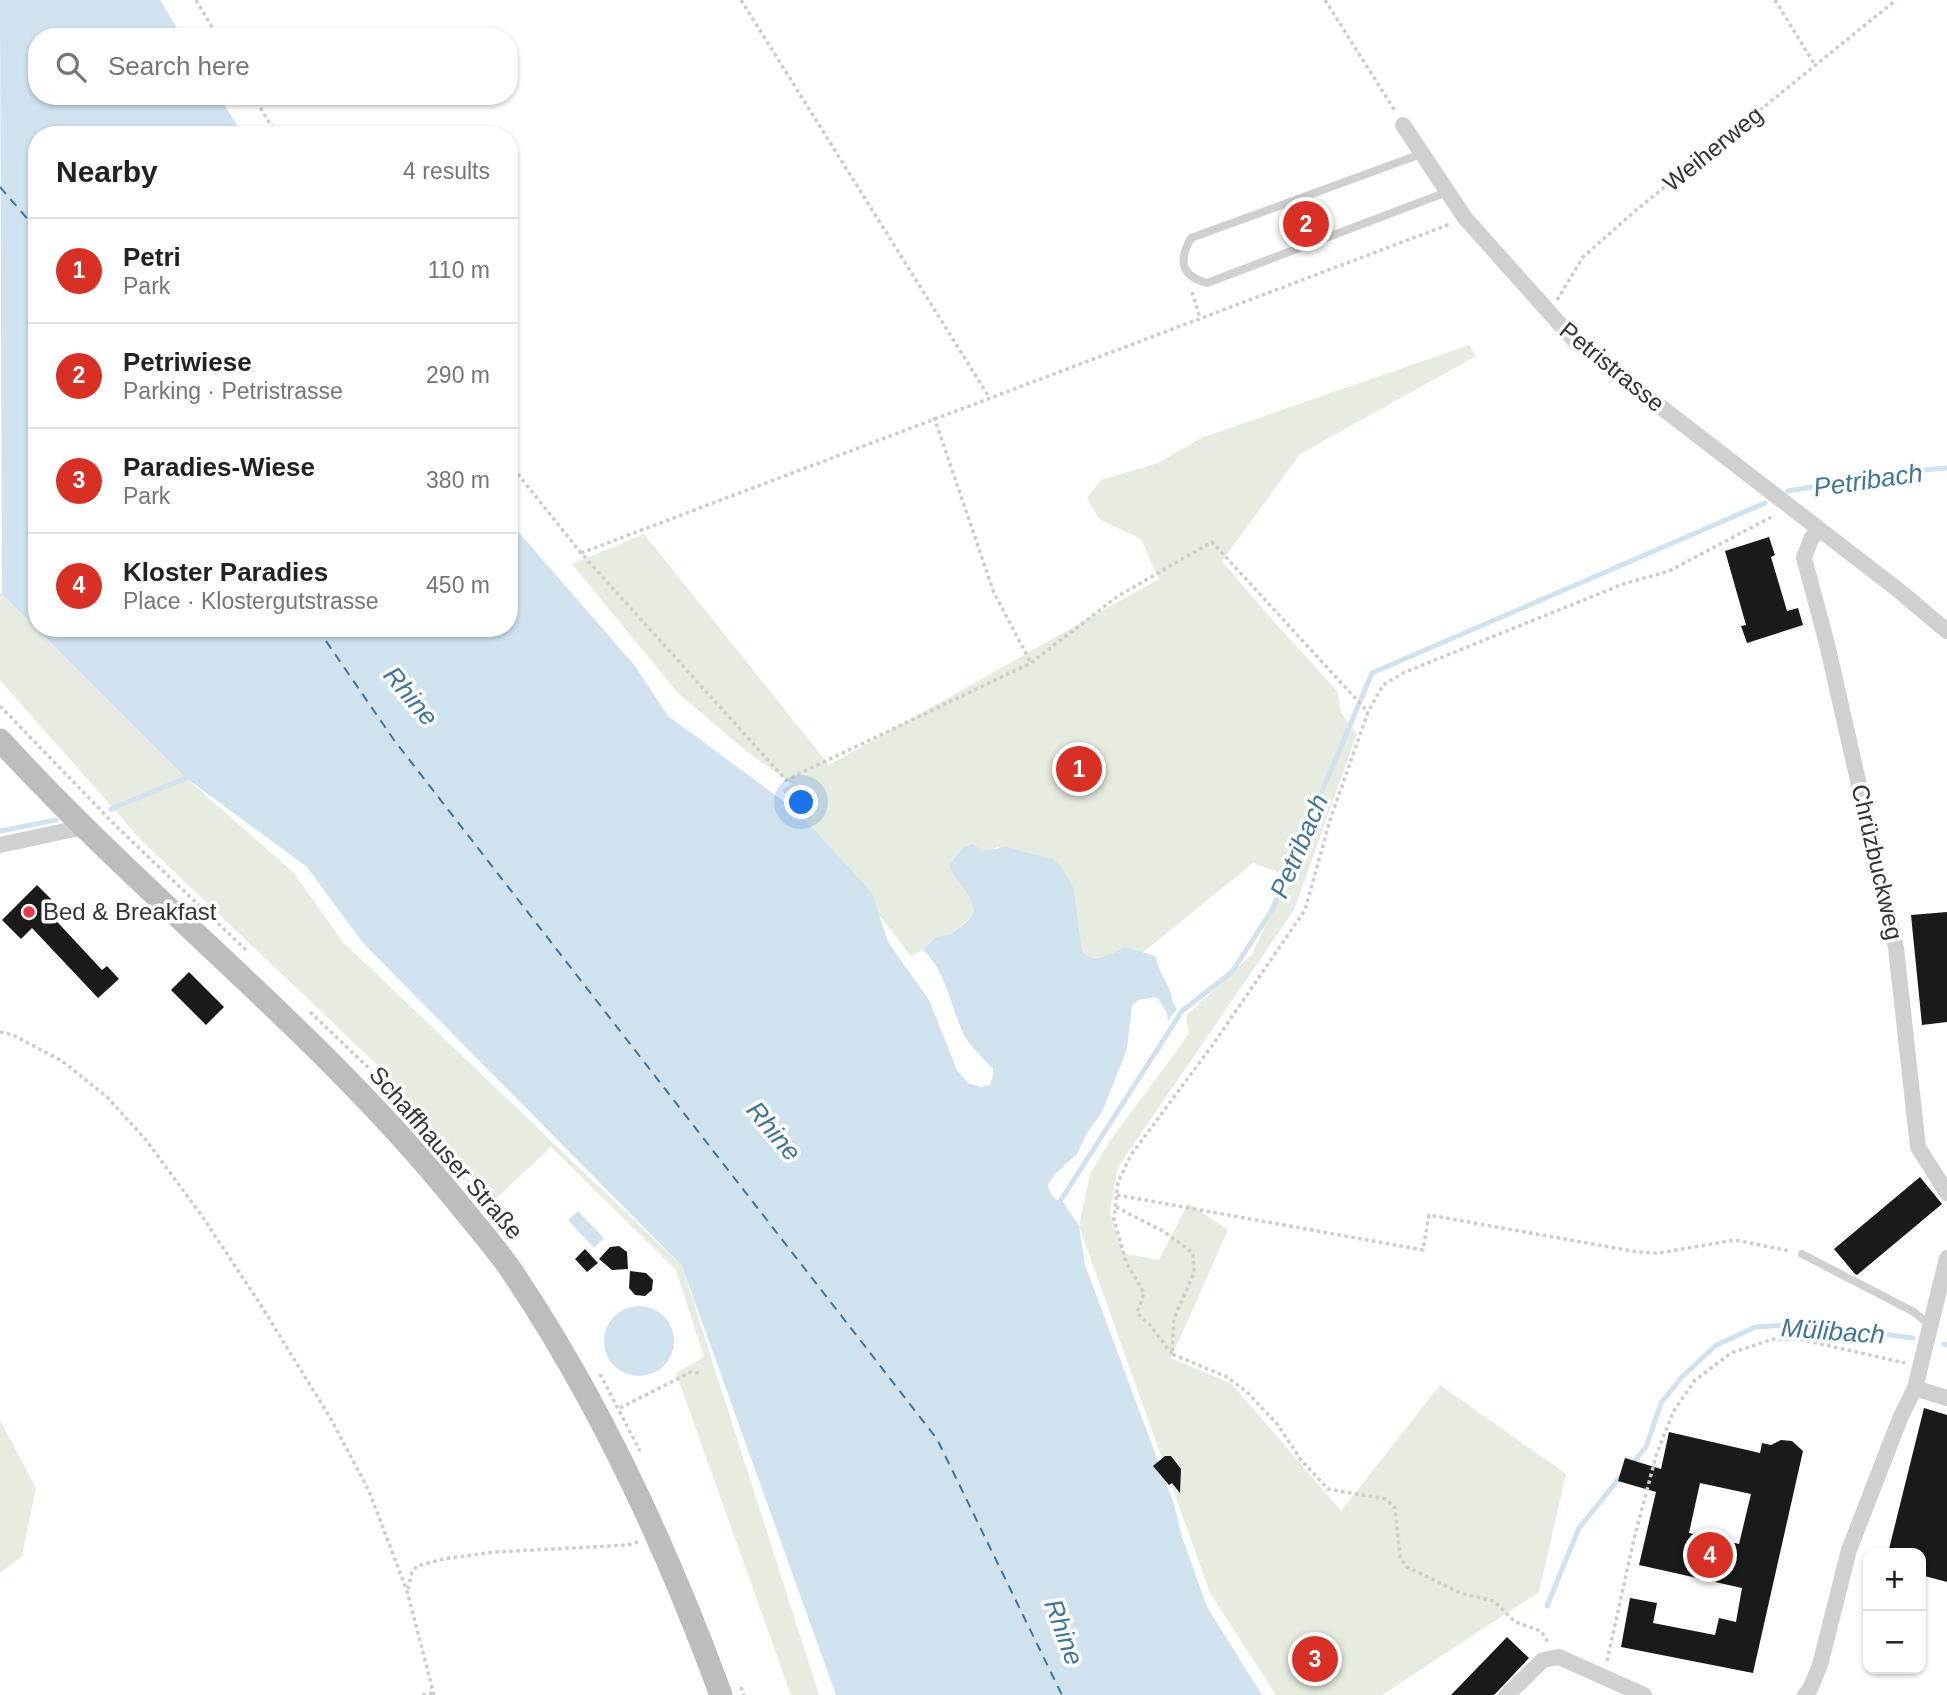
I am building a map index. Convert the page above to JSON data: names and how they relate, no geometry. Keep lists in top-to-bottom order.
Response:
{
  "streets": {
    "main road": ["Schaffhauser Straße"],
    "street": ["Petristrasse", "Chrüzbuckweg"],
    "path": ["Weiherweg"]
  },
  "crossings": [
    ["Weiherweg", "Petristrasse"],
    ["Petristrasse", "Chrüzbuckweg"]
  ],
  "water": ["Petribach", "Rhine", "Mülibach"],
  "places": ["Bed & Breakfast"],
  "page": {
    "search": "Search here",
    "heading": ["Nearby", "4 results"],
    "pins": [
      "2",
      "1",
      "4",
      "3"
    ],
    "list": [
      {
        "mark": "1",
        "name": "Petri",
        "note": "Park",
        "value": "110 m"
      },
      {
        "mark": "2",
        "name": "Petriwiese",
        "note": "Parking · Petristrasse",
        "value": "290 m"
      },
      {
        "mark": "3",
        "name": "Paradies-Wiese",
        "note": "Park",
        "value": "380 m"
      },
      {
        "mark": "4",
        "name": "Kloster Paradies",
        "note": "Place · Klostergutstrasse",
        "value": "450 m"
      }
    ],
    "map_buttons": ["+", "−"]
  }
}
